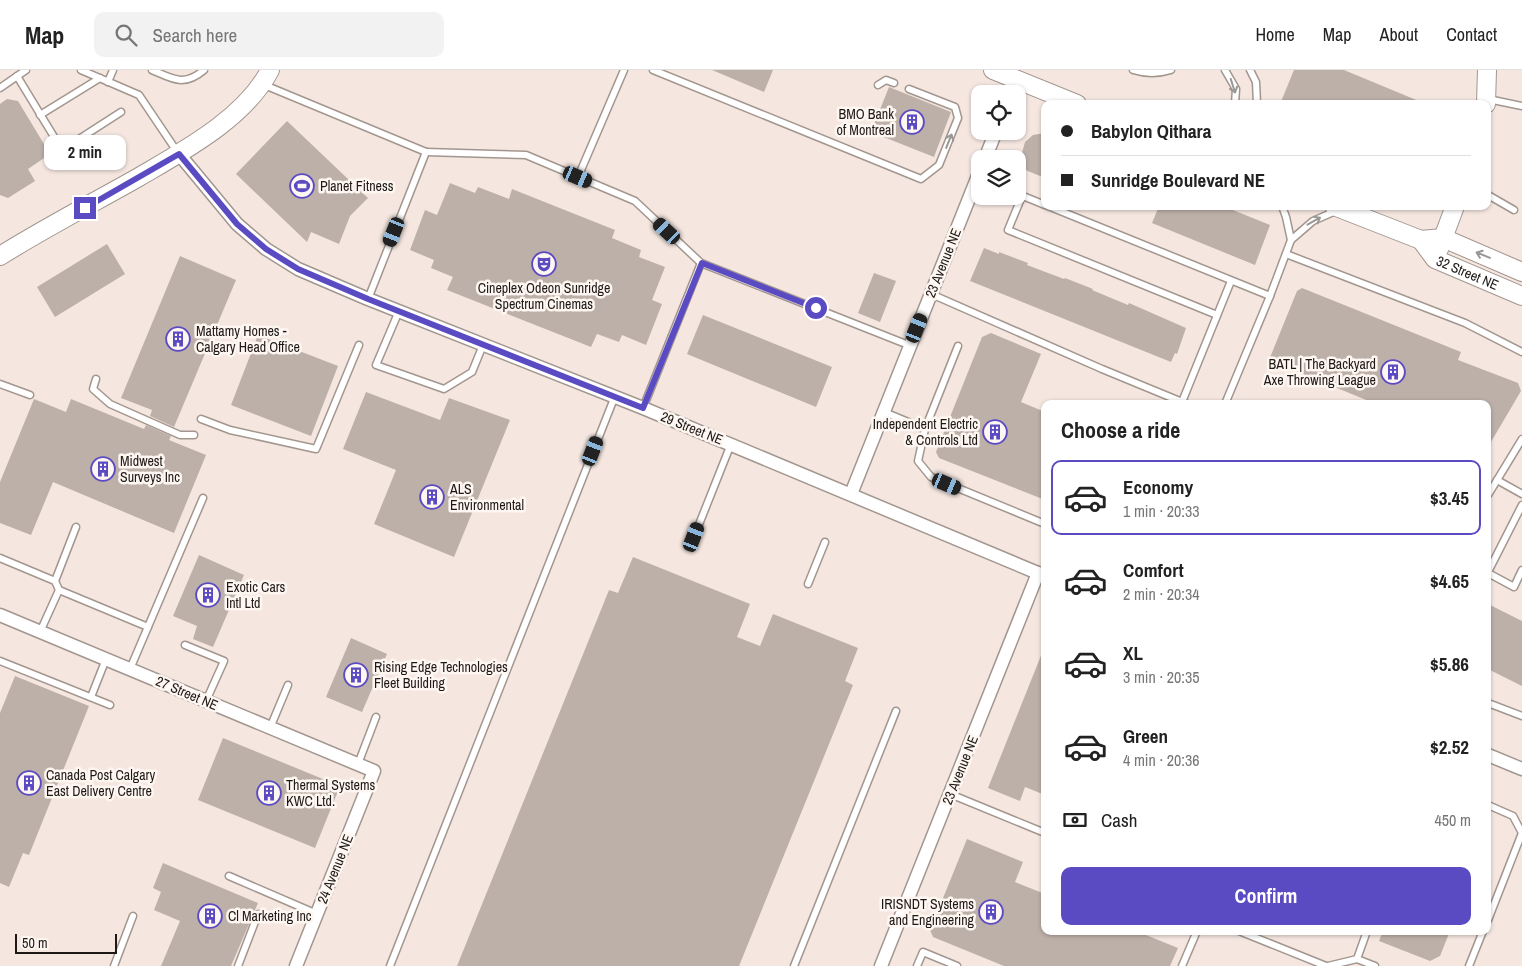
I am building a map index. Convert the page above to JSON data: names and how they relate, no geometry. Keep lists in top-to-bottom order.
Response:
{
  "streets": {
    "street": [
      "23 Avenue NE",
      "32 Street NE",
      "29 Street NE",
      "27 Street NE",
      "24 Avenue NE"
    ]
  },
  "crossings": [
    ["23 Avenue NE", "29 Street NE"],
    ["27 Street NE", "24 Avenue NE"]
  ],
  "places": {
    "building": [
      "BMO Bank of Montreal",
      "Mattamy Homes - Calgary Head Office",
      "BATL | The Backyard Axe Throwing League",
      "Independent Electric & Controls Ltd",
      "Midwest Surveys Inc",
      "ALS Environmental",
      "Exotic Cars Intl Ltd",
      "Rising Edge Technologies Fleet Building",
      "Canada Post Calgary East Delivery Centre",
      "Thermal Systems KWC Ltd.",
      "IRISNDT Systems and Engineering",
      "Cl Marketing Inc"
    ],
    "sports": ["Planet Fitness"],
    "theatre": ["Cineplex Odeon Sunridge Spectrum Cinemas"]
  },
  "scale_bar": "50 m",
  "page": {
    "header": "Map",
    "search": "Search here",
    "nav": [
      "Home",
      "Map",
      "About",
      "Contact"
    ],
    "banner": ["Babylon Qithara", "Sunridge Boulevard NE"],
    "bubble": "2 min",
    "heading": "Choose a ride",
    "list": [
      {
        "name": "Economy",
        "note": "1 min · 20:33",
        "value": "$3.45"
      },
      {
        "name": "Comfort",
        "note": "2 min · 20:34",
        "value": "$4.65"
      },
      {
        "name": "XL",
        "note": "3 min · 20:35",
        "value": "$5.86"
      },
      {
        "name": "Green",
        "note": "4 min · 20:36",
        "value": "$2.52"
      }
    ],
    "pay": ["Cash", "450 m"],
    "buttons": "Confirm",
    "scale": "50 m"
  }
}
